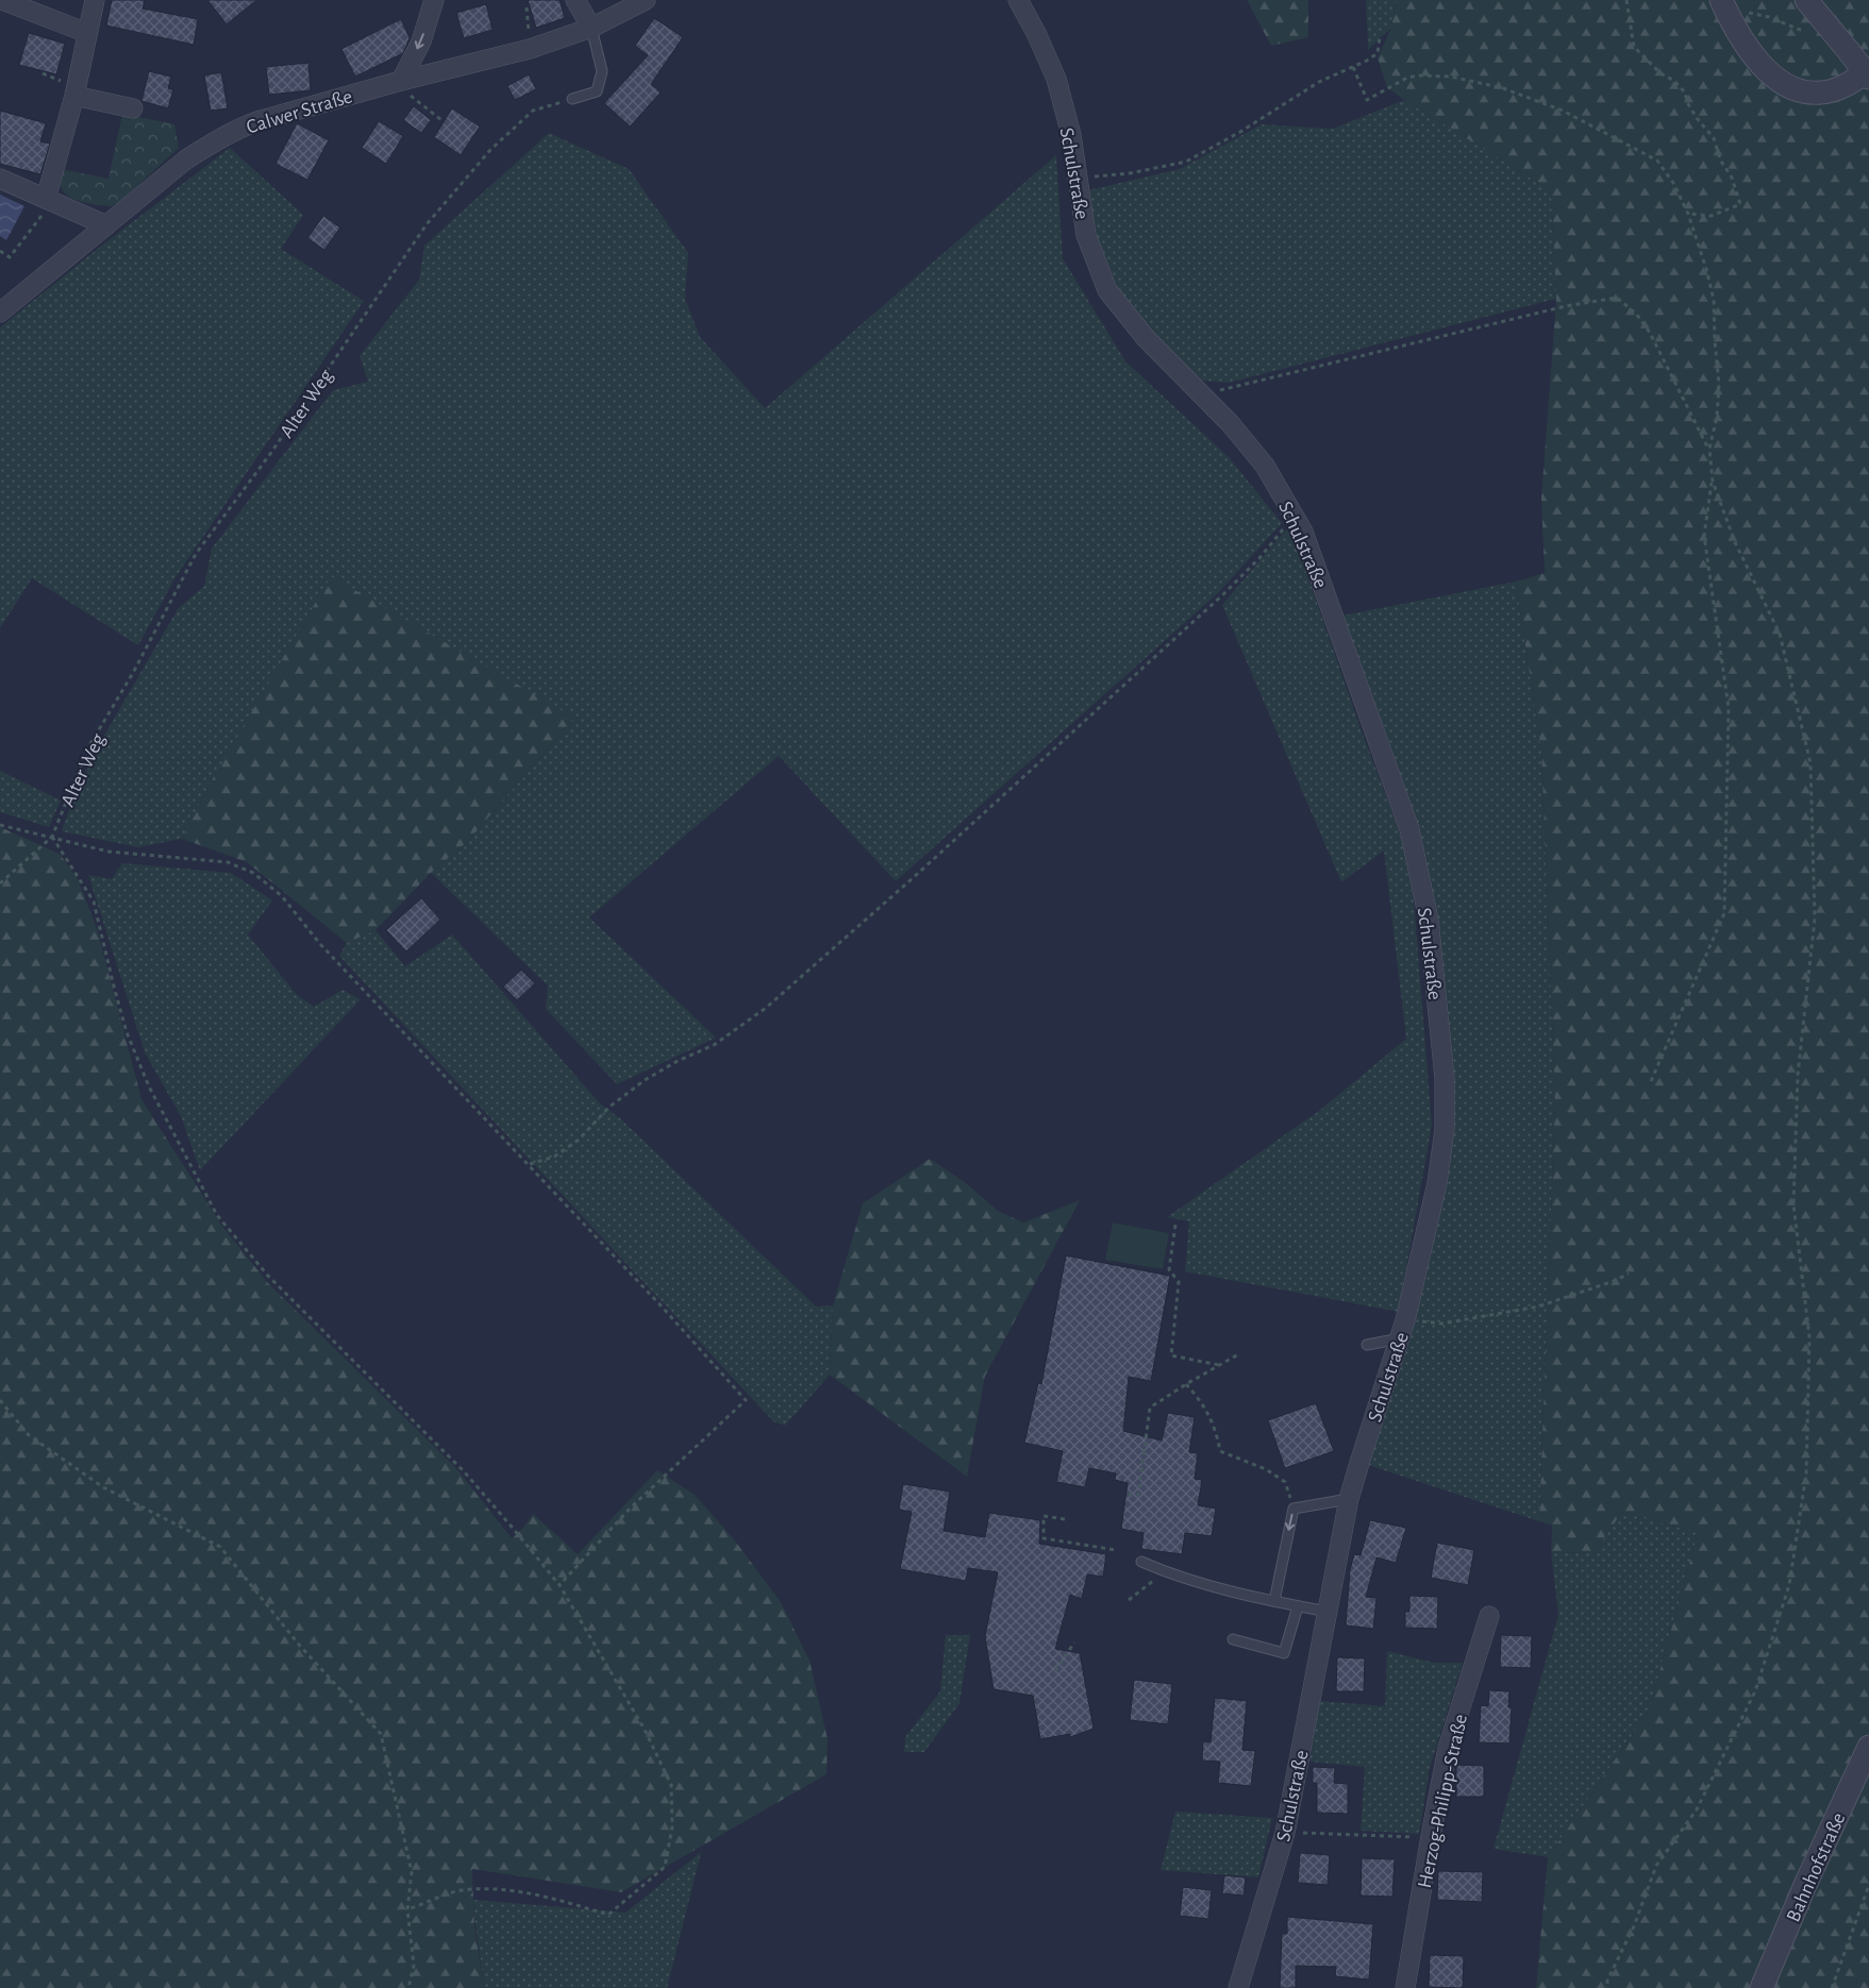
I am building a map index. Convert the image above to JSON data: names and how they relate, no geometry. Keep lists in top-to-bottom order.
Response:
{
  "streets": {
    "street": [
      "Calwer Straße",
      "Schulstraße",
      "Herzog-Philipp-Straße",
      "Bahnhofstraße"
    ],
    "path": ["Alter Weg"]
  }
}
